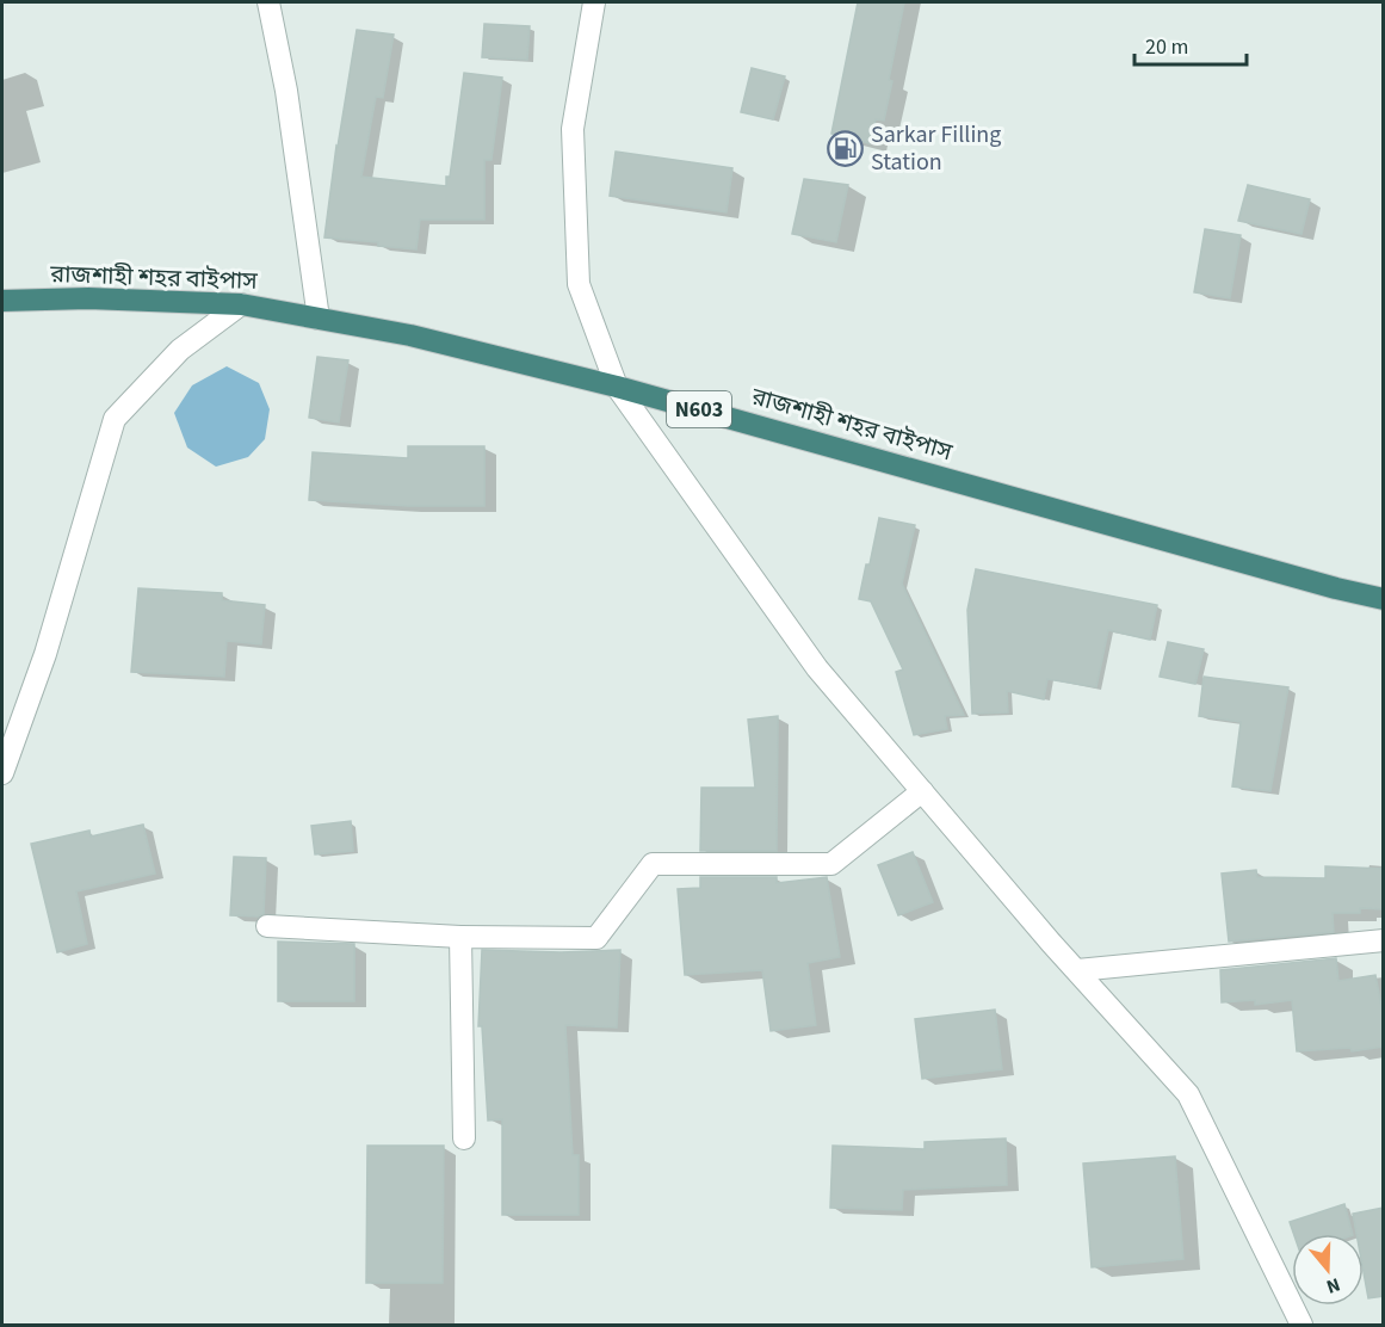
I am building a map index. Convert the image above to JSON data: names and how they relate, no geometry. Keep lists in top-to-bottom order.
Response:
{
  "streets": {
    "highway": ["রাজশাহী শহর বাইপাস", "N603"]
  },
  "places": {
    "fuel station": ["Sarkar Filling Station"]
  },
  "scale_bar": "20 m",
  "north": "bottom"
}
